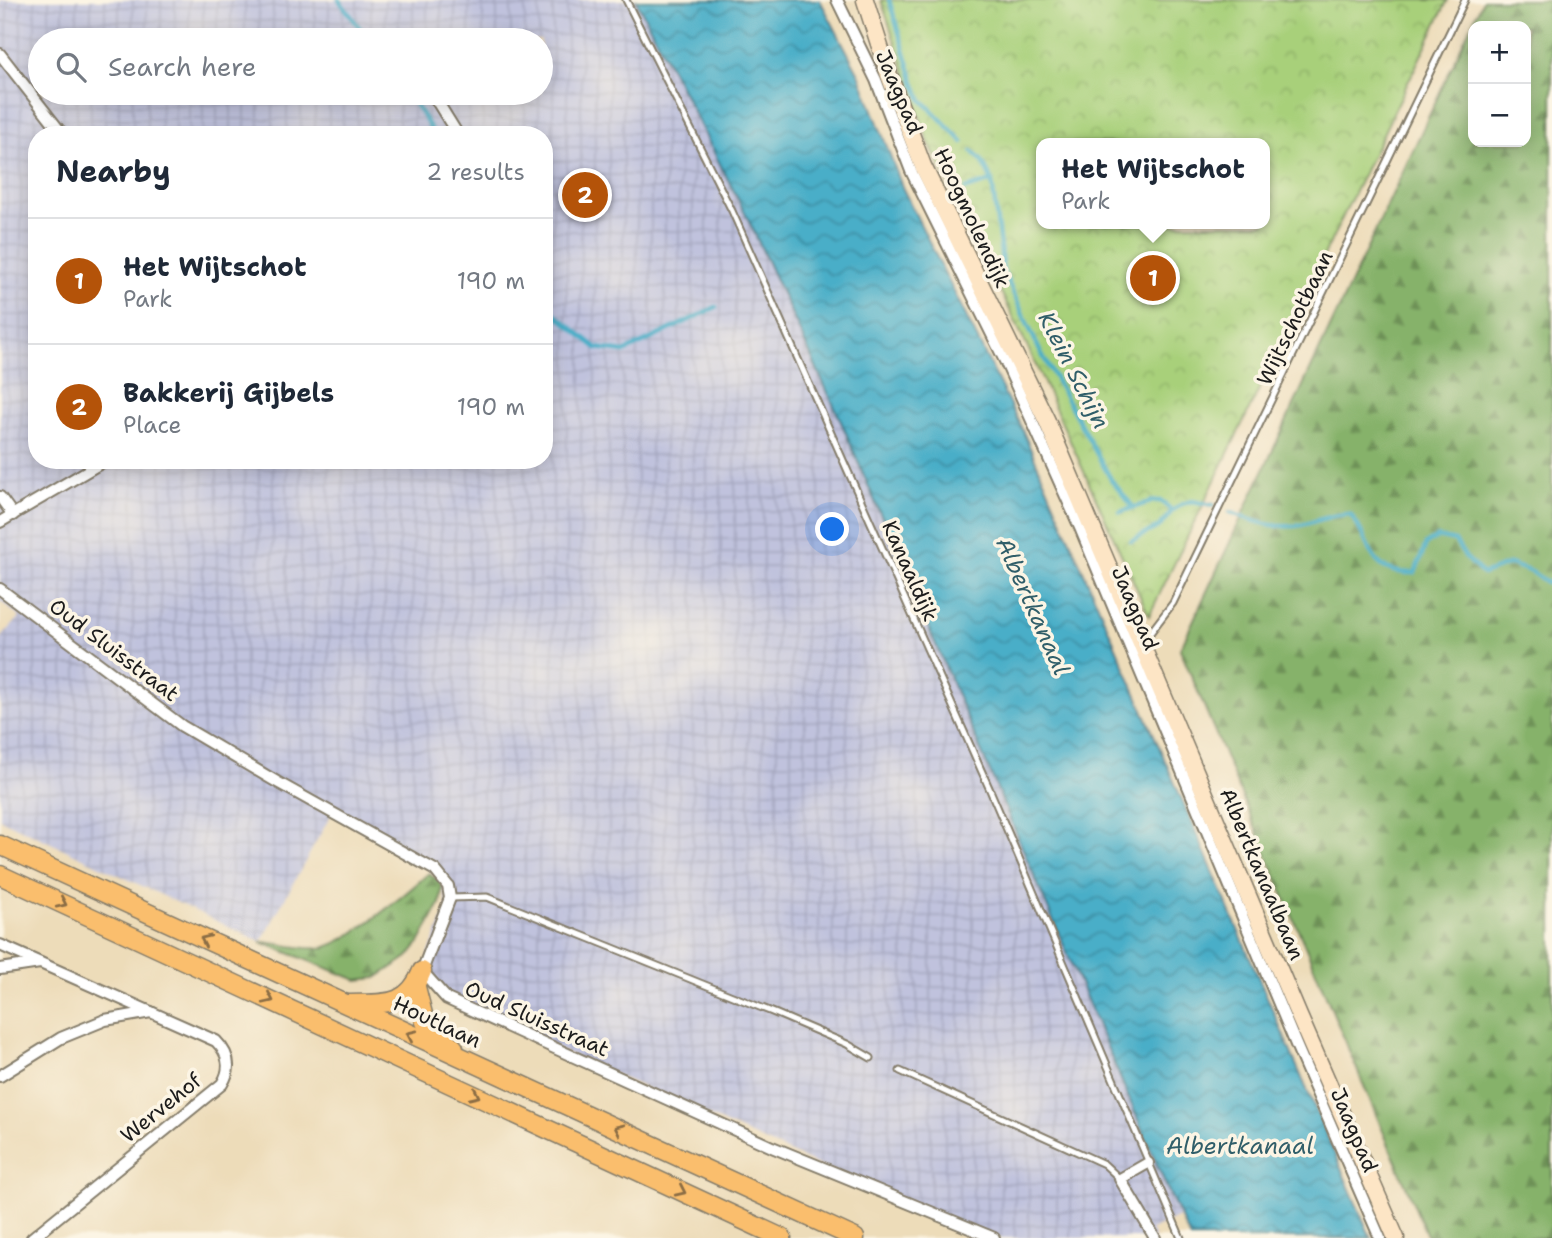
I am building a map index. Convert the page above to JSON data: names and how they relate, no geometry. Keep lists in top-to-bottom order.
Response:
{
  "streets": {
    "main road": ["Houtlaan"],
    "street": [
      "Jaagpad",
      "Hoogmolendijk",
      "Oud Sluisstraat",
      "Albertkanaalbaan",
      "Wervehof"
    ],
    "lane": ["Wijtschotbaan", "Kanaaldijk"]
  },
  "crossings": [
    ["Hoogmolendijk", "Albertkanaalbaan"],
    ["Wijtschotbaan", "Albertkanaalbaan"]
  ],
  "water": ["Klein Schijn", "Albertkanaal"],
  "page": {
    "map_buttons": ["+", "−"],
    "search": "Search here",
    "heading": ["Nearby", "2 results"],
    "popup": ["Het Wijtschot", "Park"],
    "pins": ["2", "1"],
    "list": [
      {
        "mark": "1",
        "name": "Het Wijtschot",
        "note": "Park",
        "value": "190 m"
      },
      {
        "mark": "2",
        "name": "Bakkerij Gijbels",
        "note": "Place",
        "value": "190 m"
      }
    ]
  }
}
